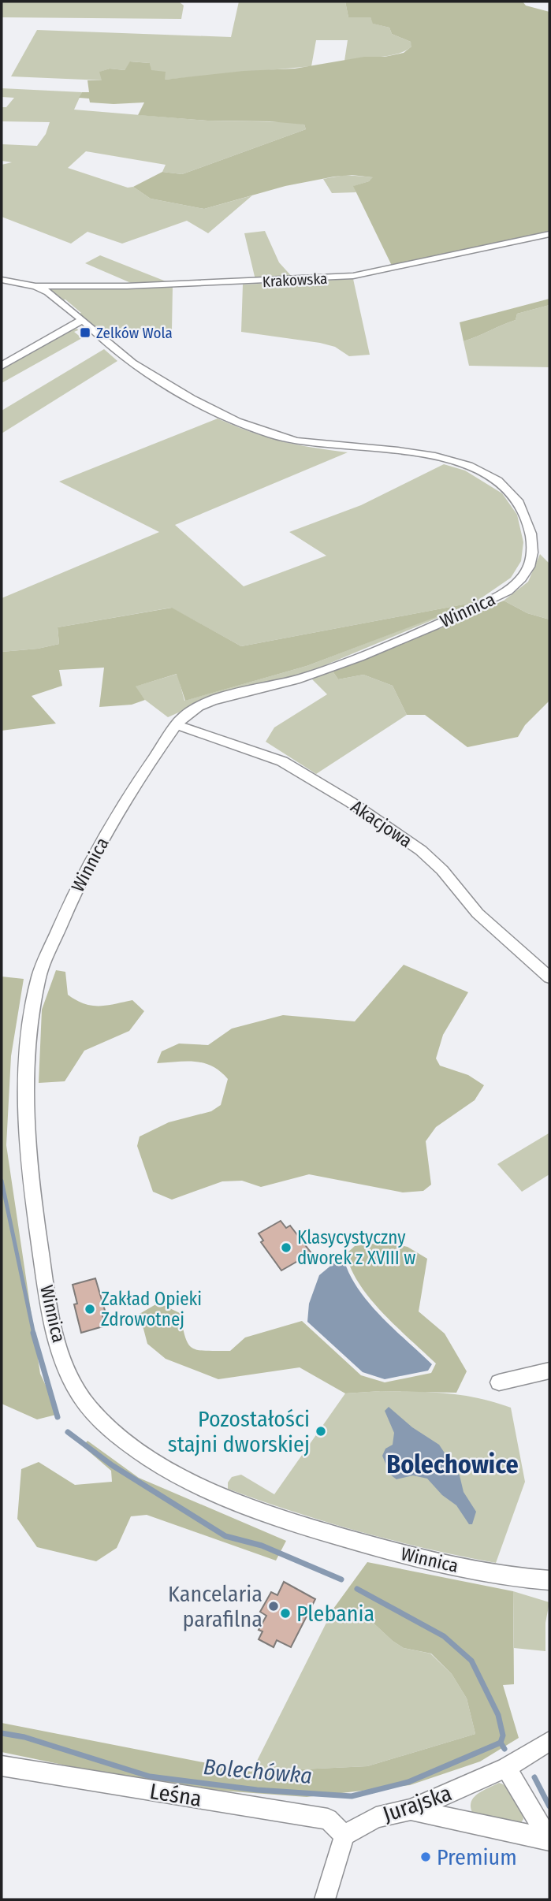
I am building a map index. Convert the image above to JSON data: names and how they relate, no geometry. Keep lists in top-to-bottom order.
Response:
{
  "streets": {
    "street": [
      "Krakowska",
      "Winnica",
      "Akacjowa",
      "Leśna",
      "Jurajska"
    ]
  },
  "crossings": [
    ["Krakowska", "Winnica"],
    ["Winnica", "Akacjowa"],
    ["Leśna", "Jurajska"]
  ],
  "districts": ["Bolechowice"],
  "water": ["Bolechówka"],
  "places": {
    "transit": ["Zelków Wola"],
    "other": [
      "Klasycystyczny dworek z XVIII w",
      "Zakład Opieki Zdrowotnej",
      "Pozostałości stajni dworskiej",
      "Kancelaria parafilna",
      "Plebania",
      "Premium"
    ]
  }
}
